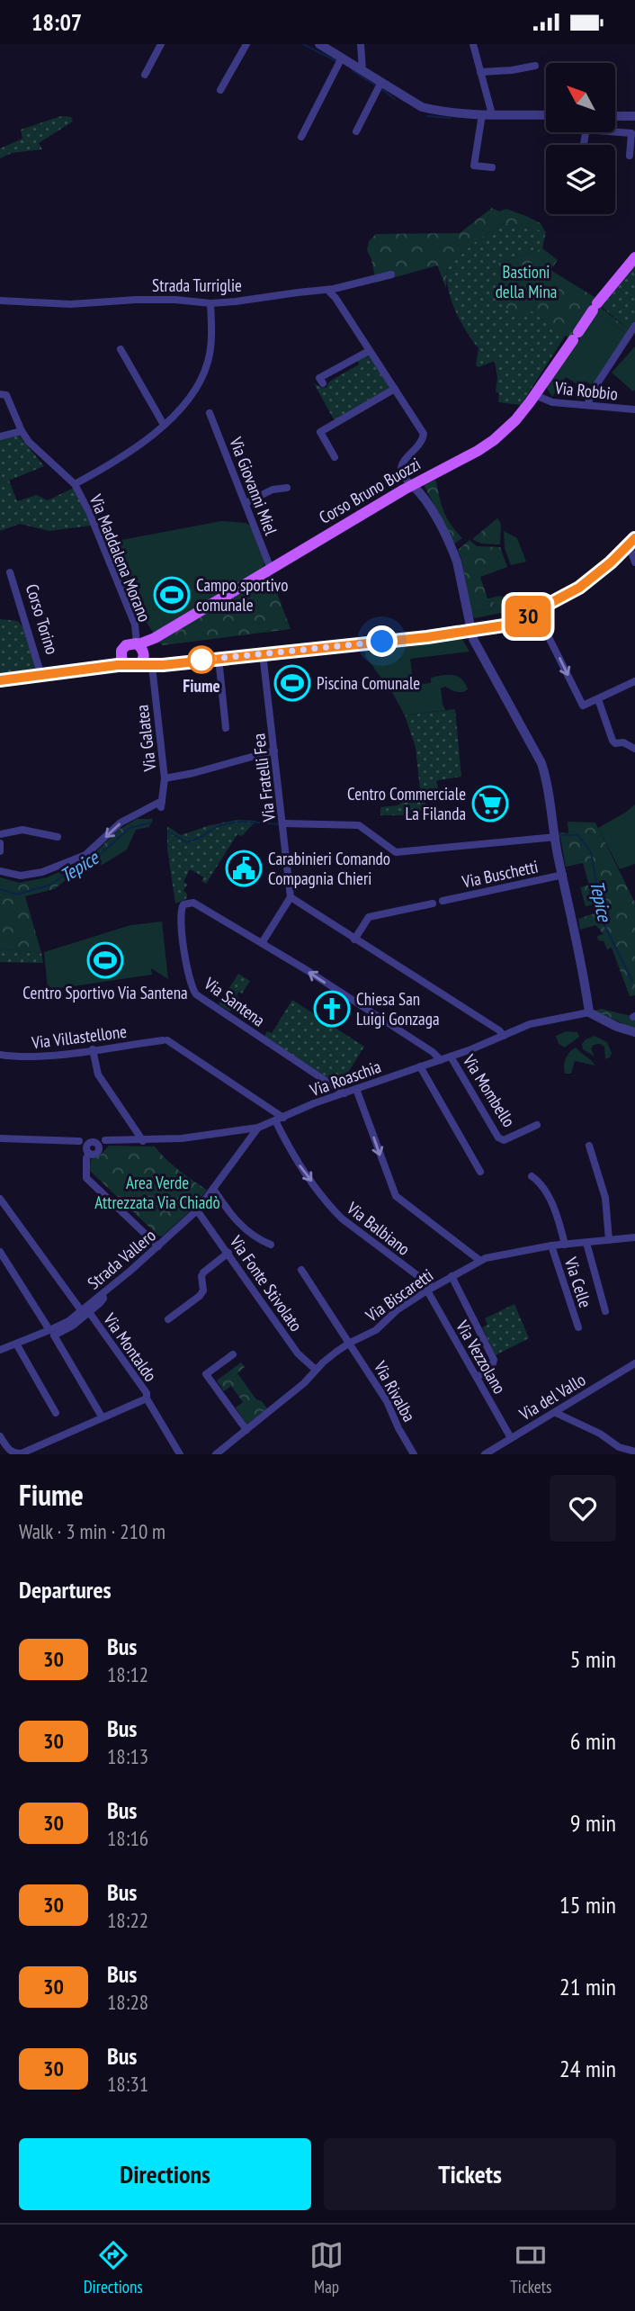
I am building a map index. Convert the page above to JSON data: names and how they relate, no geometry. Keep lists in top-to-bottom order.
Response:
{
  "streets": {
    "main road": ["Corso Bruno Buozzi", "Corso Torino"],
    "street": [
      "Strada Turriglie",
      "Via Robbio",
      "Via Giovanni Miel",
      "Via Maddalena Morano",
      "Via Galatea",
      "Via Fratelli Fea",
      "Via Buschetti",
      "Via Santena",
      "Via Villastellone",
      "Via Roaschia",
      "Via Mombello",
      "Via Balbiano",
      "Strada Vallero",
      "Via Celle",
      "Via Fonte Stivolato",
      "Via Biscaretti",
      "Via Montaldo",
      "Via Vezzolano",
      "Via Rivalba",
      "Via del Vallo"
    ]
  },
  "crossings": [
    ["Strada Turriglie", "Via Maddalena Morano"],
    ["Via Robbio", "Corso Bruno Buozzi"],
    ["Via Giovanni Miel", "Corso Bruno Buozzi"],
    ["Corso Bruno Buozzi", "Via Maddalena Morano"],
    ["Corso Bruno Buozzi", "Corso Torino"],
    ["Via Maddalena Morano", "Corso Torino"],
    ["Via Santena", "Via Roaschia"],
    ["Via Villastellone", "Via Roaschia"],
    ["Via Roaschia", "Via Mombello"],
    ["Via Roaschia", "Via Balbiano"],
    ["Via Roaschia", "Strada Vallero"],
    ["Via Balbiano", "Via Biscaretti"],
    ["Via Balbiano", "Via Vezzolano"],
    ["Strada Vallero", "Via Fonte Stivolato"],
    ["Strada Vallero", "Via Montaldo"],
    ["Via Celle", "Via Biscaretti"],
    ["Via Fonte Stivolato", "Via Biscaretti"],
    ["Via Biscaretti", "Via Vezzolano"],
    ["Via Biscaretti", "Via Rivalba"],
    ["Via Vezzolano", "Via del Vallo"]
  ],
  "one_way": ["Via Galatea"],
  "water": ["Tepice"],
  "parks": ["Bastioni della Mina", "Area Verde Attrezzata Via Chiadò"],
  "places": {
    "sports": ["Campo sportivo comunale", "Piscina Comunale", "Centro Sportivo Via Santena"],
    "other": ["Fiume"],
    "supermarket": ["Centro Commerciale La Filanda"],
    "public building": ["Carabinieri Comando Compagnia Chieri"],
    "church": ["Chiesa San Luigi Gonzaga"]
  },
  "lines": ["bus line 30"],
  "north": "top left",
  "page": {
    "status": "18:07",
    "on_map": "30",
    "heading": [
      ["Fiume", "Walk · 3 min · 210 m"],
      "Departures"
    ],
    "list": [
      {
        "mark": "30",
        "name": "Bus",
        "note": "18:12",
        "value": "5 min"
      },
      {
        "mark": "30",
        "name": "Bus",
        "note": "18:13",
        "value": "6 min"
      },
      {
        "mark": "30",
        "name": "Bus",
        "note": "18:16",
        "value": "9 min"
      },
      {
        "mark": "30",
        "name": "Bus",
        "note": "18:22",
        "value": "15 min"
      },
      {
        "mark": "30",
        "name": "Bus",
        "note": "18:28",
        "value": "21 min"
      },
      {
        "mark": "30",
        "name": "Bus",
        "note": "18:31",
        "value": "24 min"
      }
    ],
    "buttons": ["Directions", "Tickets"],
    "tabs": ["Directions", "Map", "Tickets"]
  }
}
